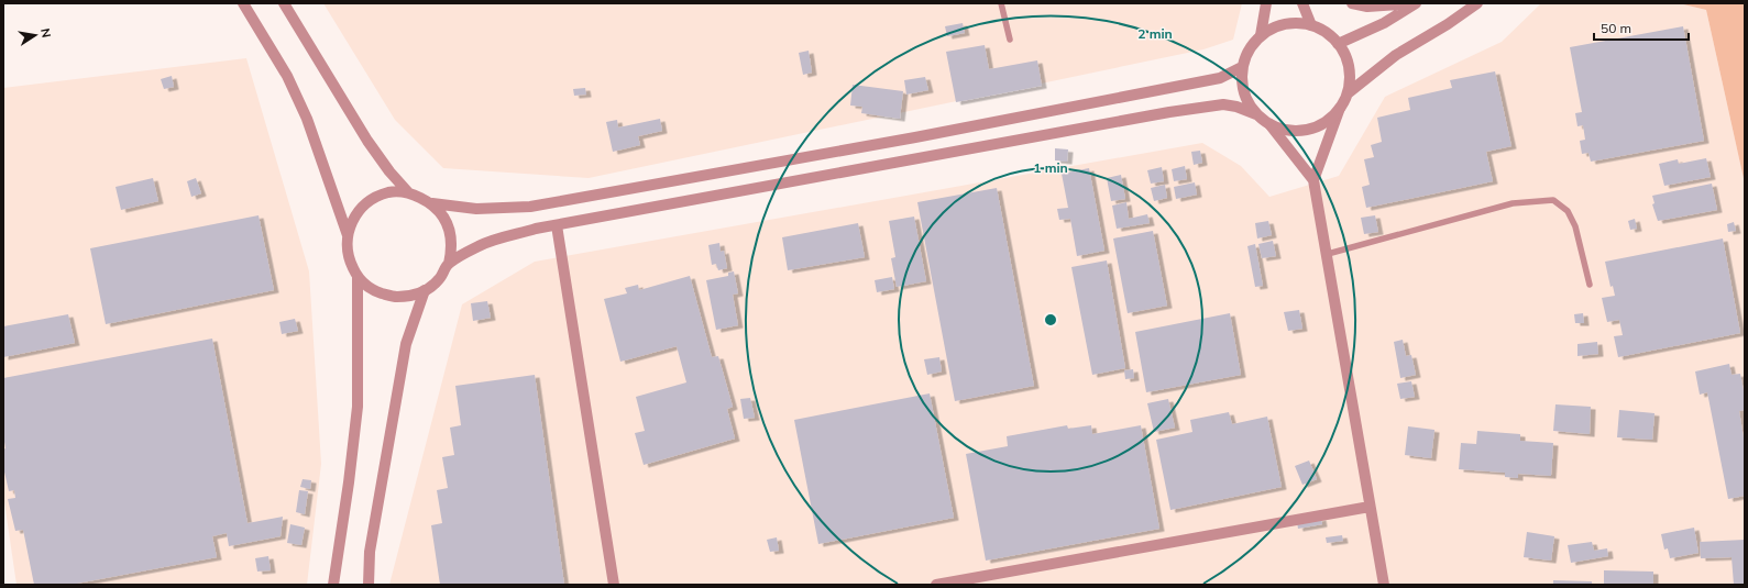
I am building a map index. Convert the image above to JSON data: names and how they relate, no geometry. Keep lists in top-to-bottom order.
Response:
{
  "scale_bar": "50 m",
  "north": "right",
  "rings": ["2 min", "1 min"]
}
